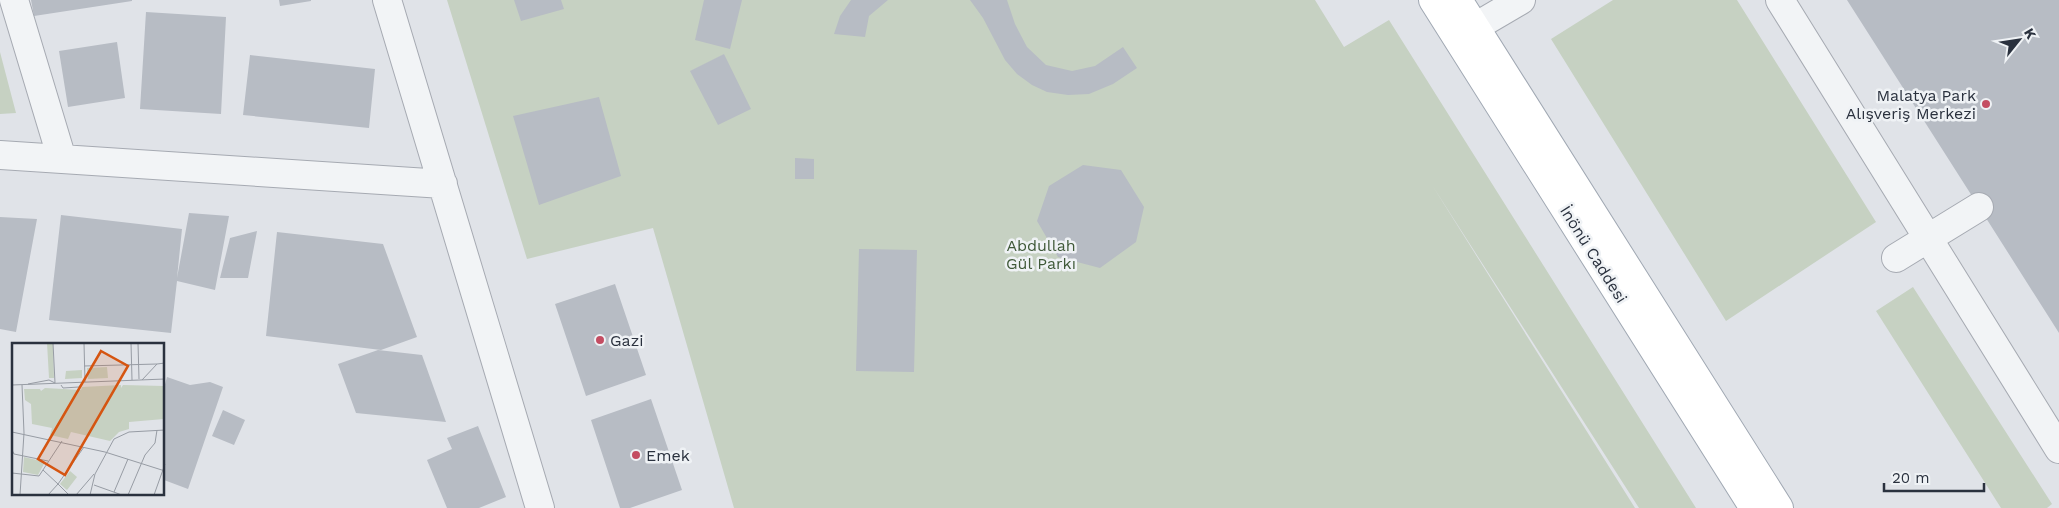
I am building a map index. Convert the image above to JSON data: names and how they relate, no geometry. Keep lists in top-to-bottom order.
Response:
{
  "streets": {
    "main road": ["İnönü Caddesi"]
  },
  "parks": ["Abdullah Gül Parkı"],
  "places": ["Malatya Park Alışveriş Merkezi", "Gazi", "Emek"],
  "scale_bar": "20 m",
  "north": "top right"
}
